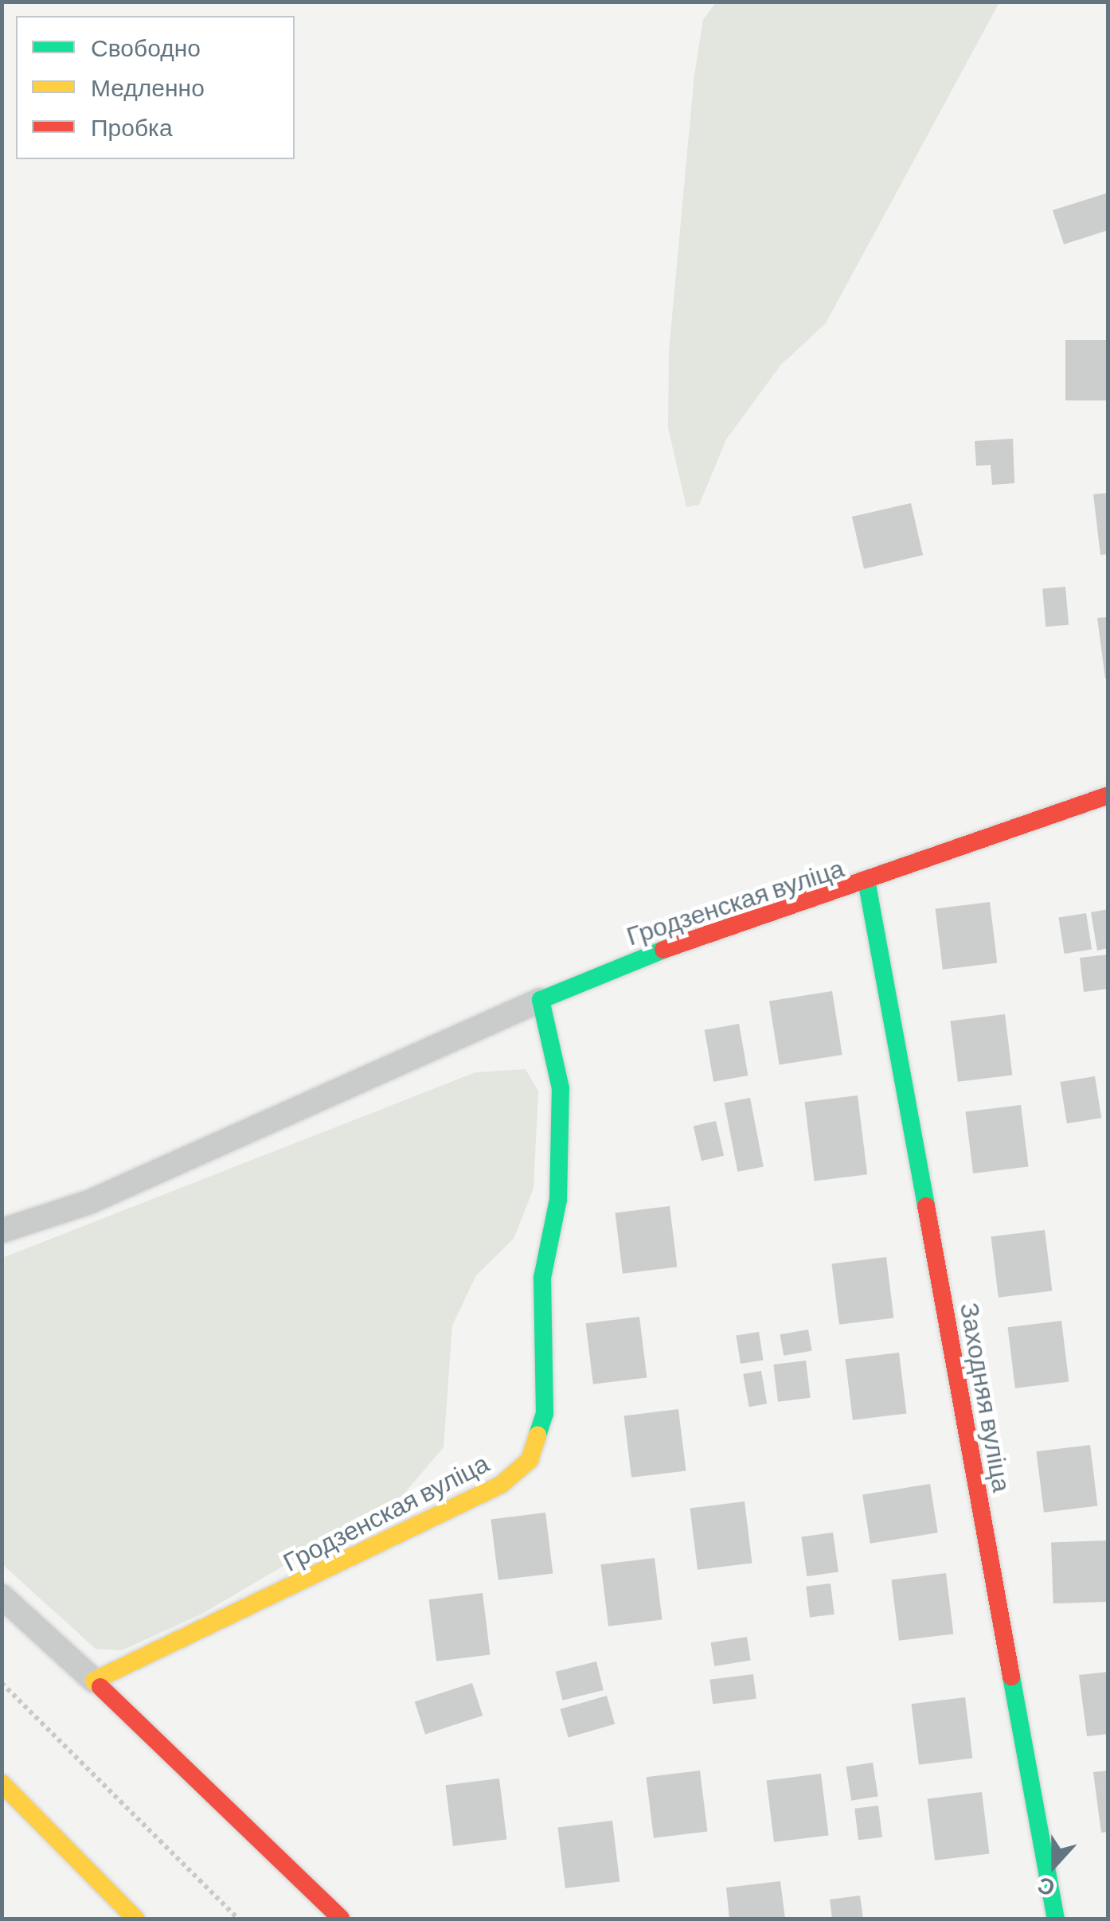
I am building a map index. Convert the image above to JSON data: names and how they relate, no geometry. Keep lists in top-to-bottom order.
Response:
{
  "streets": {
    "street": ["Гродзенская вуліца", "Заходняя вуліца"]
  },
  "crossings": [
    ["Гродзенская вуліца", "Заходняя вуліца"]
  ],
  "legend": ["Свободно", "Медленно", "Пробка"],
  "north": "bottom"
}
